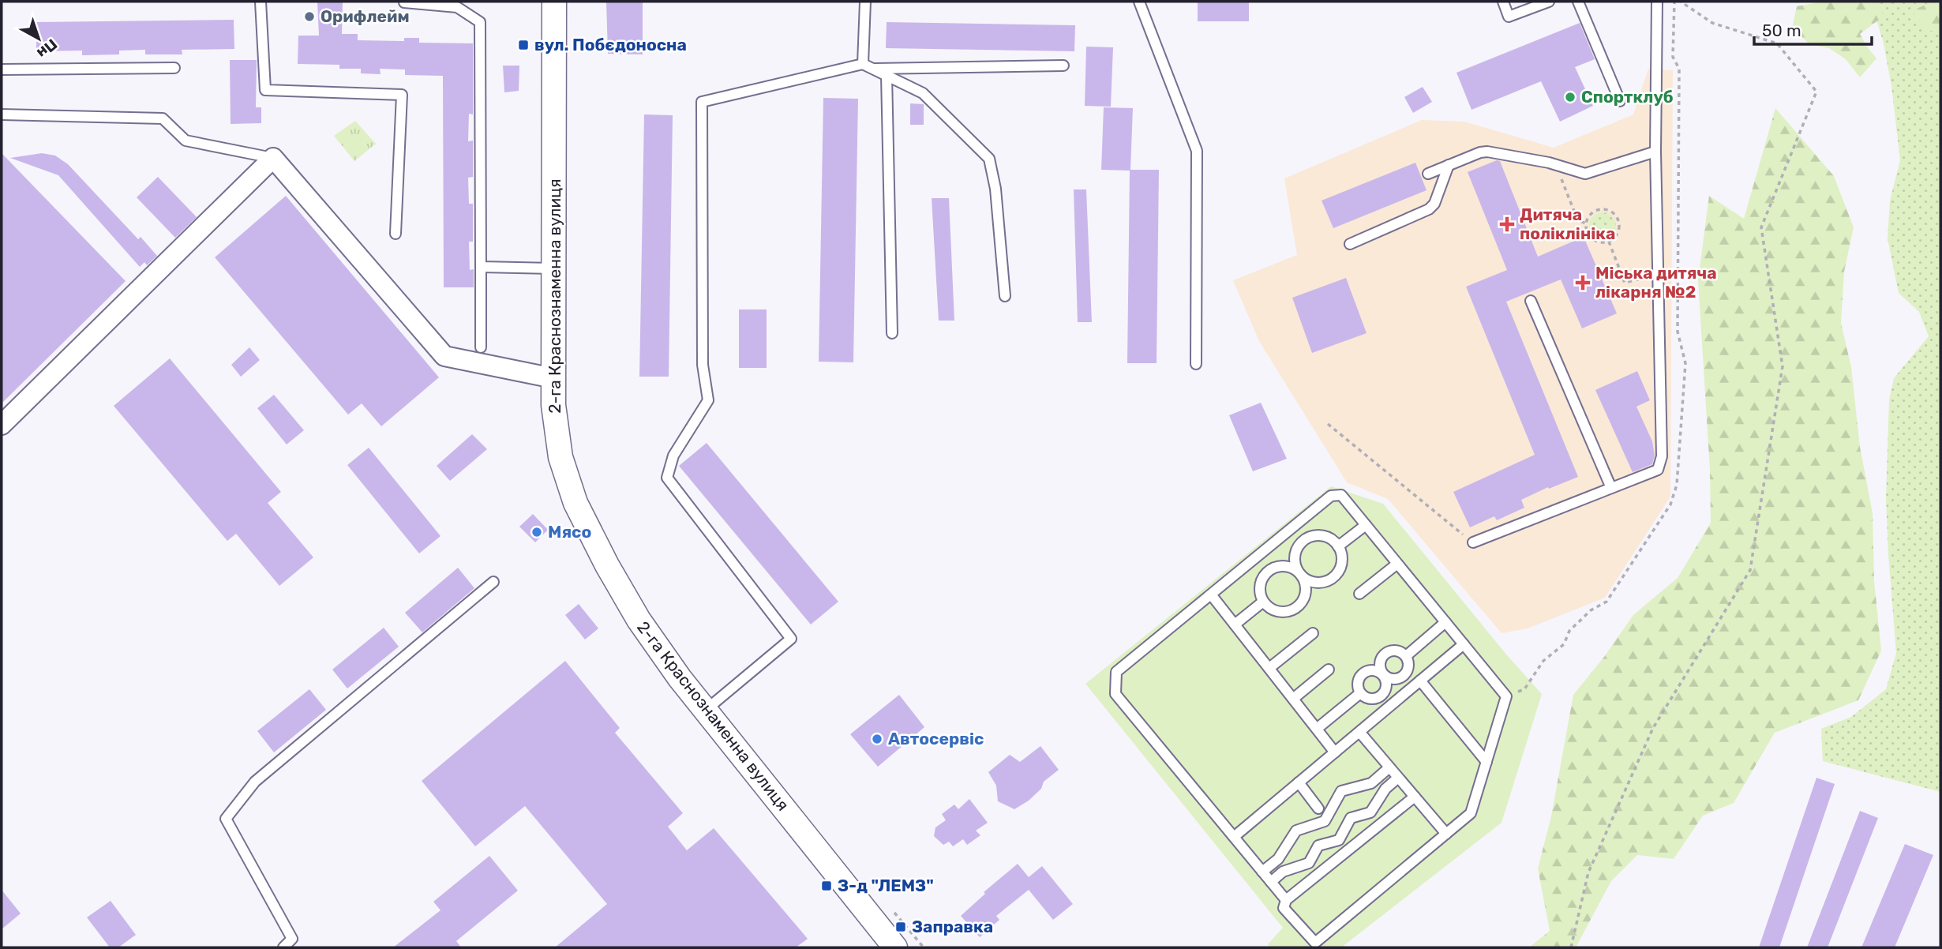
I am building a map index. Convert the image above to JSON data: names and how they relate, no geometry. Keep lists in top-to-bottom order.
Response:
{
  "streets": {
    "street": ["2-га Краснознаменна вулиця"]
  },
  "places": {
    "other": [
      "Орифлейм",
      "Спортклуб",
      "Мясо",
      "Автосервіс"
    ],
    "transit": ["вул. Побєдоносна", "З-д \"ЛЕМЗ\"", "Заправка"],
    "health": ["Дитяча поліклініка", "Міська дитяча лікарня №2"]
  },
  "scale_bar": "50 m",
  "north": "bottom right"
}
